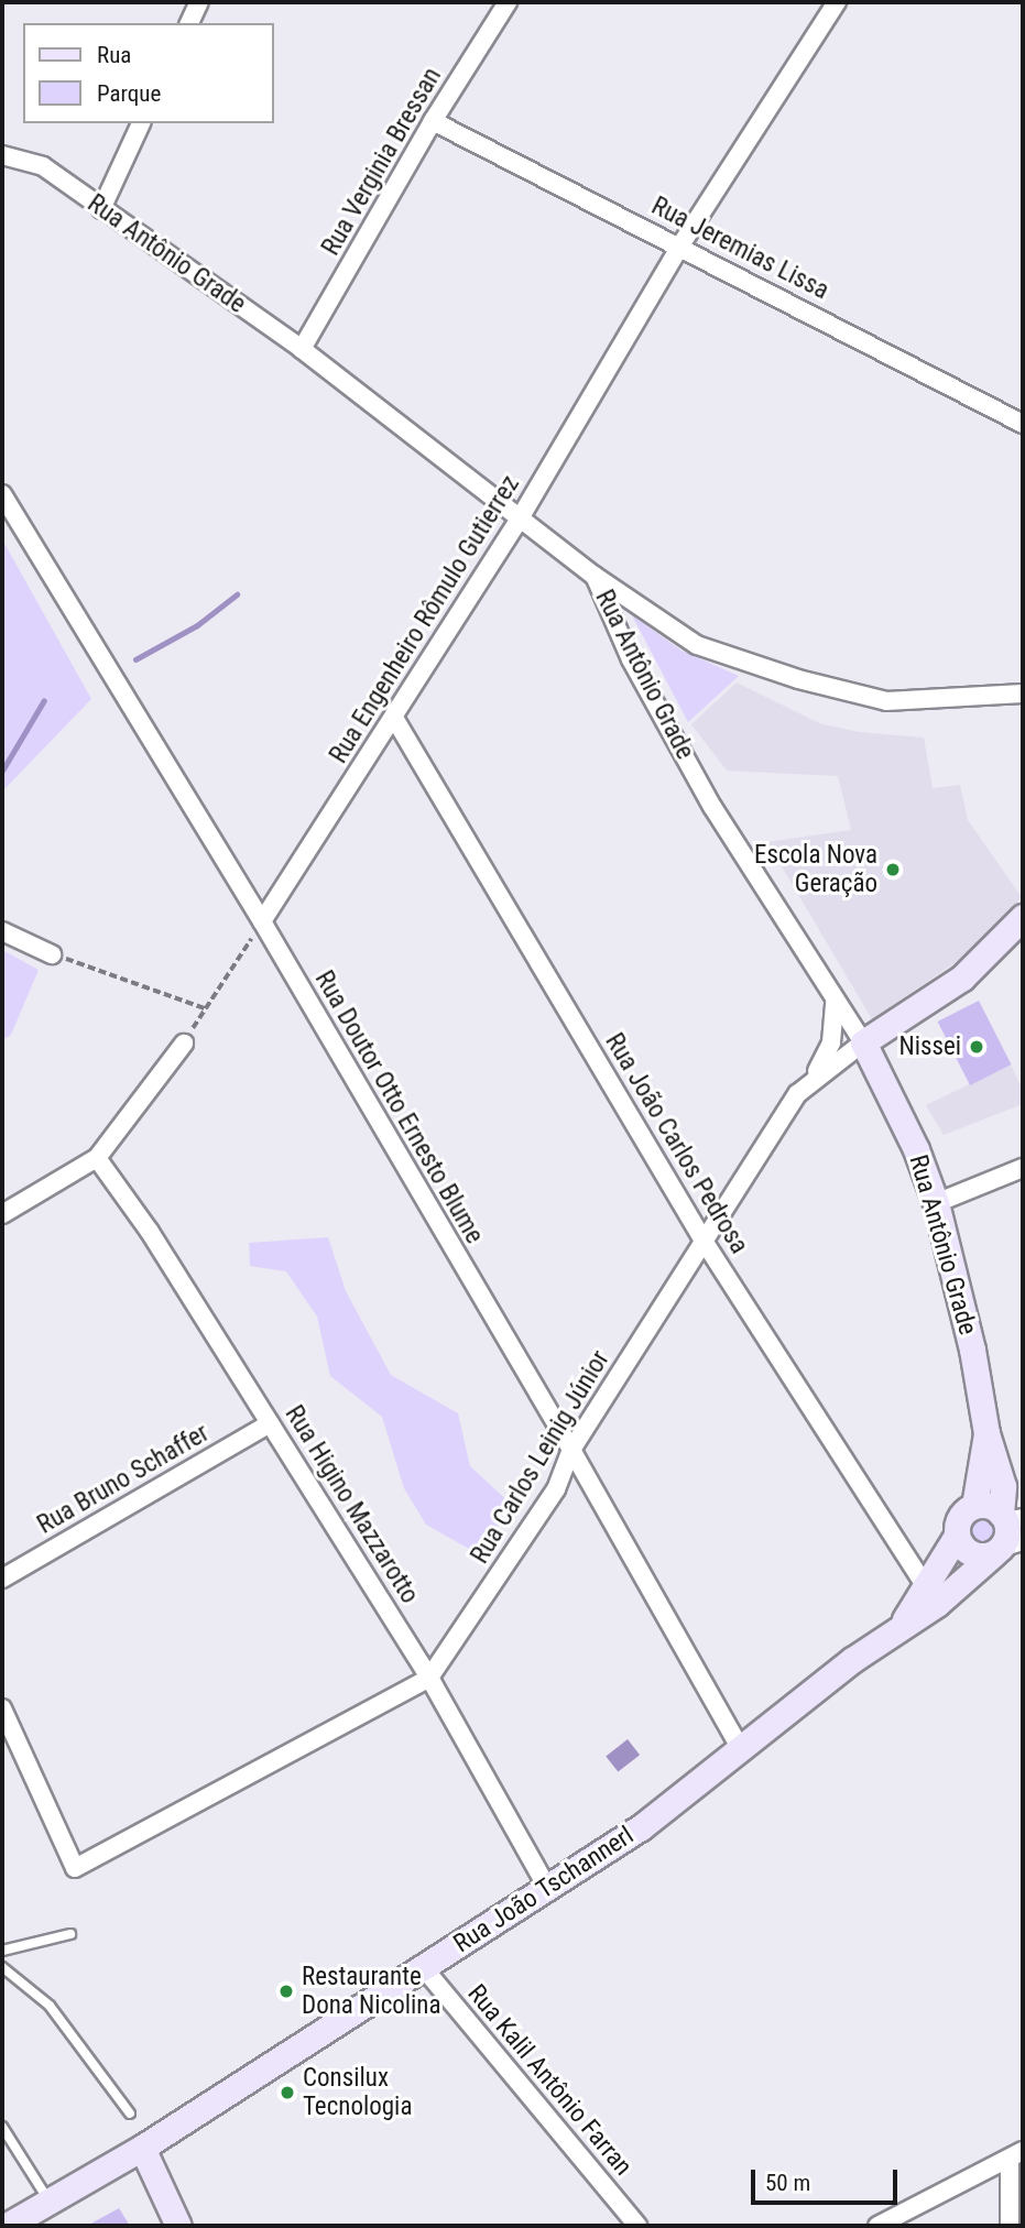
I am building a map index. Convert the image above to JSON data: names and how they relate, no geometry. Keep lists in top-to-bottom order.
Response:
{
  "streets": {
    "main road": ["Rua Antônio Grade", "Rua João Tschannerl"],
    "street": [
      "Rua Verginia Bressan",
      "Rua Jeremias Lissa",
      "Rua Engenheiro Rômulo Gutierrez",
      "Rua Doutor Otto Ernesto Blume",
      "Rua João Carlos Pedrosa",
      "Rua Carlos Leinig Júnior",
      "Rua Bruno Schaffer",
      "Rua Higino Mazzarotto",
      "Rua Kalil Antônio Farran"
    ]
  },
  "crossings": [
    ["Rua Verginia Bressan", "Rua Jeremias Lissa"],
    ["Rua Verginia Bressan", "Rua Antônio Grade"],
    ["Rua Jeremias Lissa", "Rua Engenheiro Rômulo Gutierrez"],
    ["Rua Antônio Grade", "Rua Engenheiro Rômulo Gutierrez"],
    ["Rua Antônio Grade", "Rua Carlos Leinig Júnior"],
    ["Rua Antônio Grade", "Rua João Tschannerl"],
    ["Rua Engenheiro Rômulo Gutierrez", "Rua Doutor Otto Ernesto Blume"],
    ["Rua Engenheiro Rômulo Gutierrez", "Rua João Carlos Pedrosa"],
    ["Rua Doutor Otto Ernesto Blume", "Rua Carlos Leinig Júnior"],
    ["Rua Doutor Otto Ernesto Blume", "Rua João Tschannerl"],
    ["Rua João Carlos Pedrosa", "Rua Carlos Leinig Júnior"],
    ["Rua João Carlos Pedrosa", "Rua João Tschannerl"],
    ["Rua Carlos Leinig Júnior", "Rua Higino Mazzarotto"],
    ["Rua Bruno Schaffer", "Rua Higino Mazzarotto"],
    ["Rua Higino Mazzarotto", "Rua João Tschannerl"],
    ["Rua João Tschannerl", "Rua Kalil Antônio Farran"]
  ],
  "places": [
    "Escola Nova Geração",
    "Nissei",
    "Restaurante Dona Nicolina",
    "Consilux Tecnologia"
  ],
  "legend": ["Rua", "Parque"],
  "scale_bar": "50 m"
}
